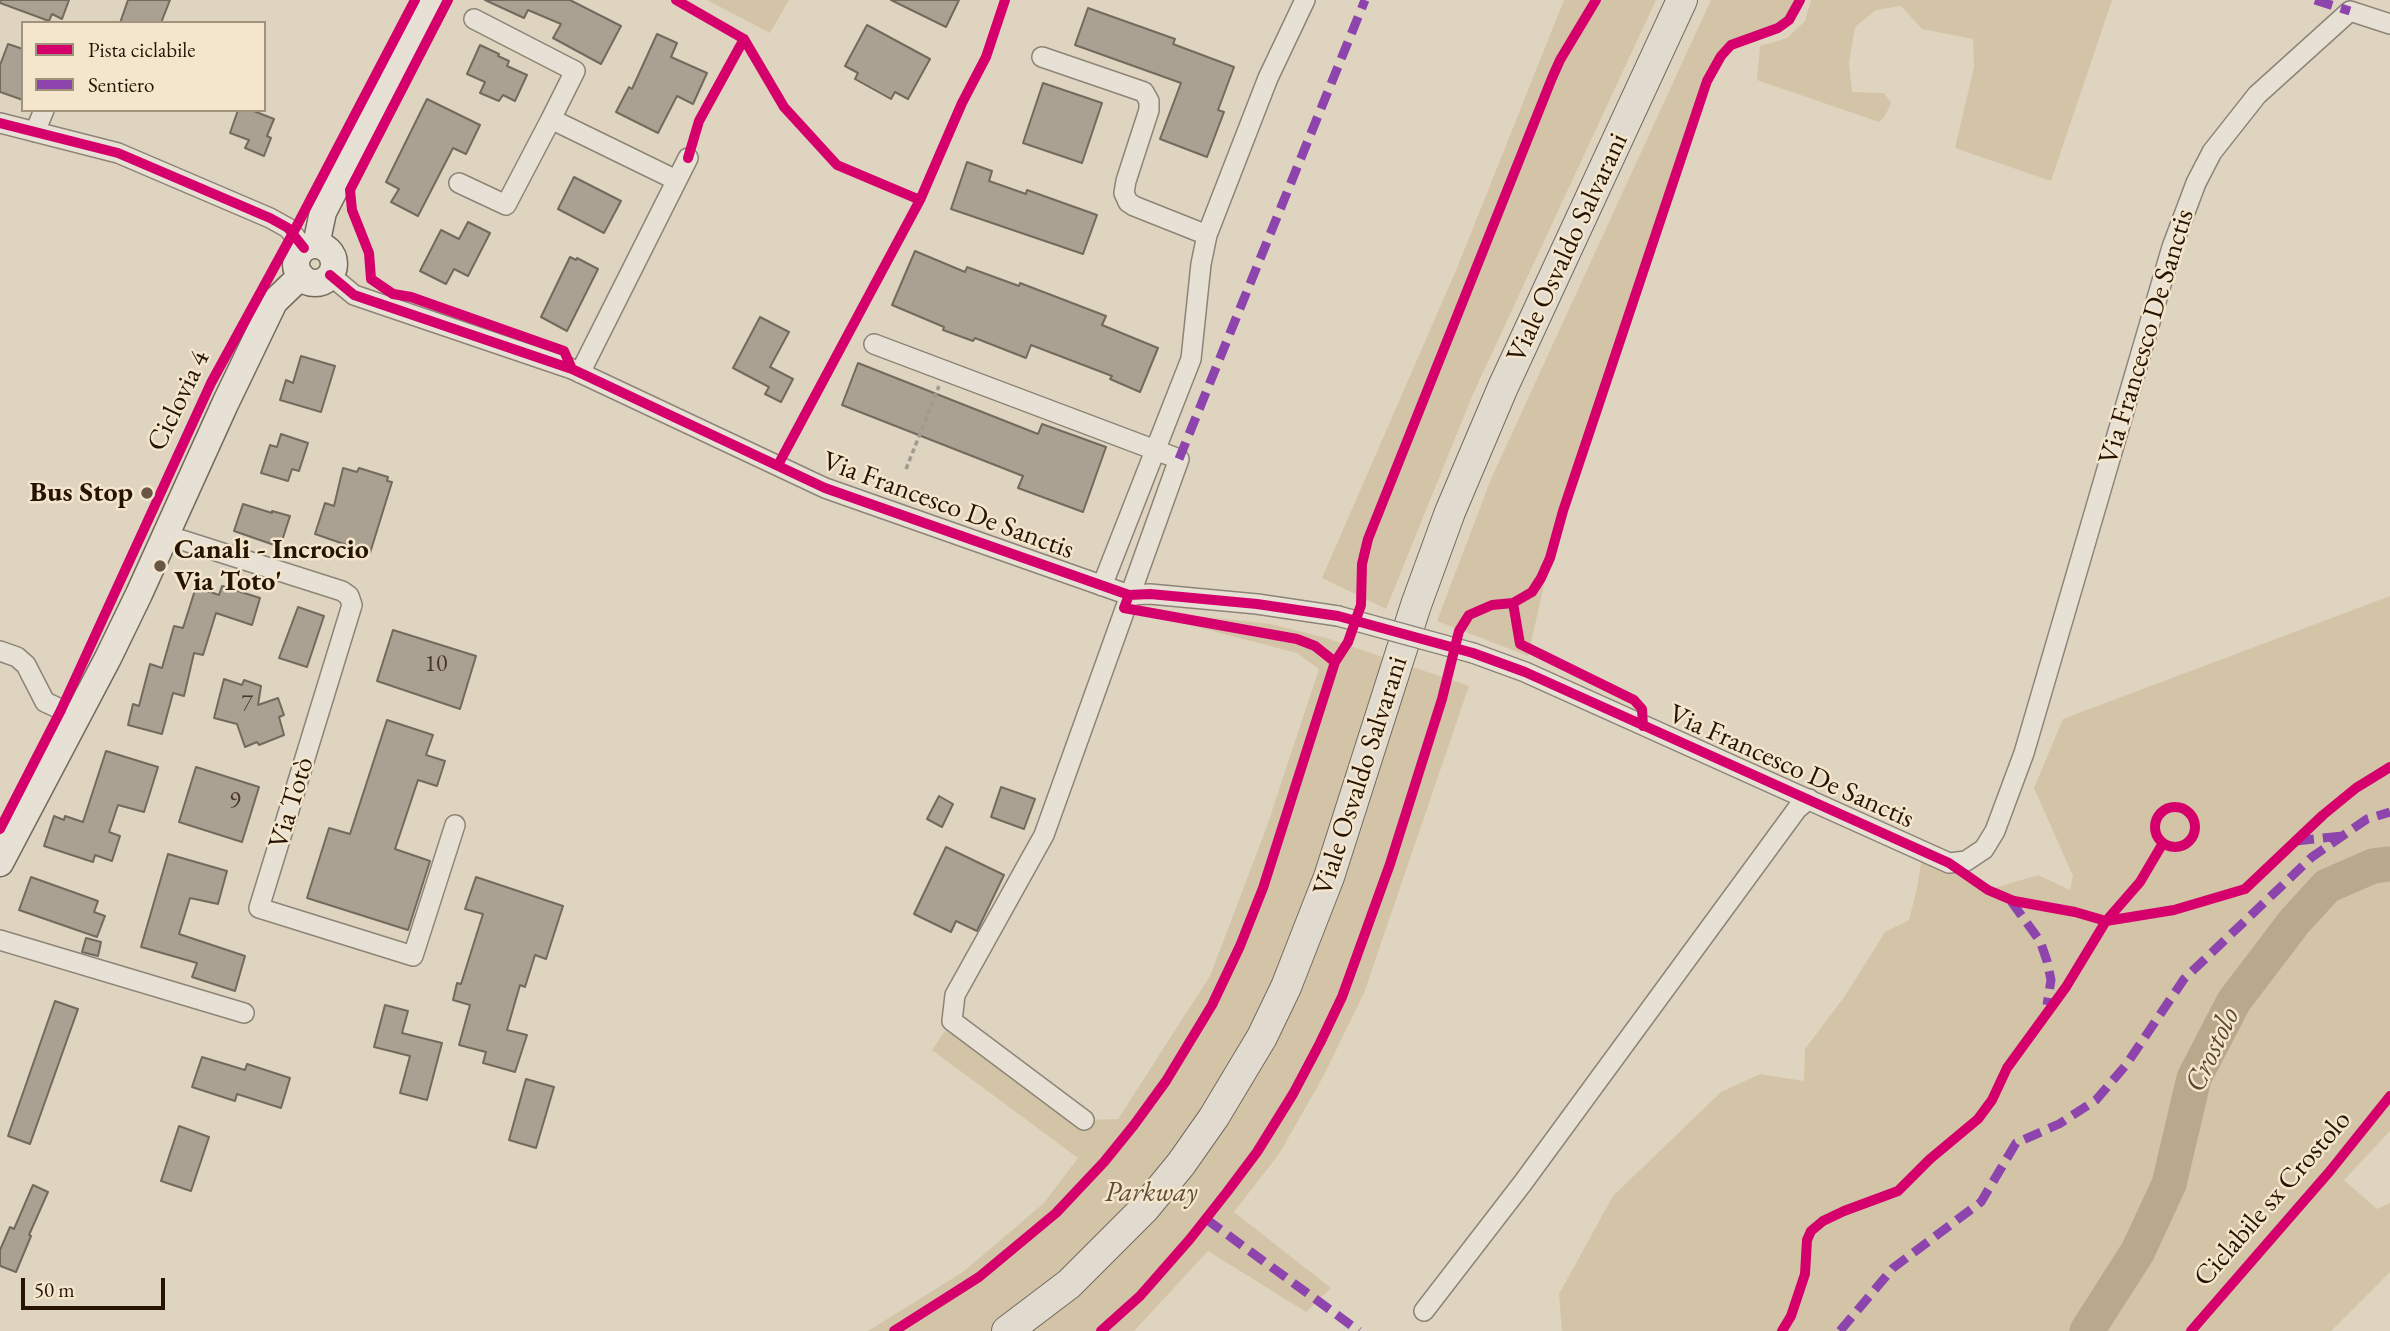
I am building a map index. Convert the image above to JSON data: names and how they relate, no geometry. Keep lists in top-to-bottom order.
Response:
{
  "streets": {
    "main road": ["Viale Osvaldo Salvarani"],
    "street": ["Via Francesco De Sanctis", "Via Totò"],
    "cycle path": ["Ciclovia 4", "Ciclabile sx Crostolo"]
  },
  "water": ["Crostolo"],
  "parks": ["Parkway"],
  "places": ["Bus Stop", "Canali - Incrocio Via Toto'"],
  "house_numbers": ["10", "7", "9"],
  "legend": ["Pista ciclabile", "Sentiero"],
  "scale_bar": "50 m"
}
